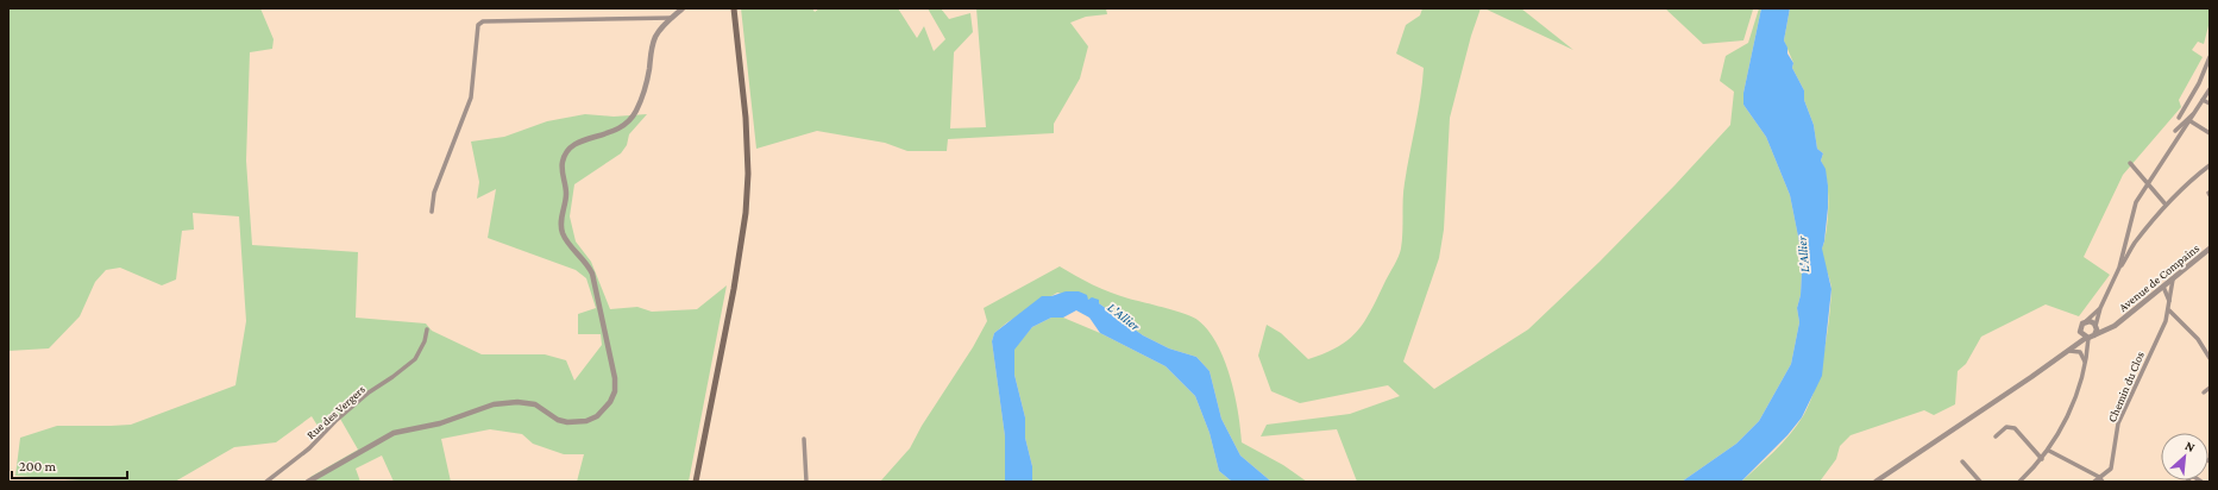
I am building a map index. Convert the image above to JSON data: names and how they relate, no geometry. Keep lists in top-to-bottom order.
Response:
{
  "streets": {
    "street": ["Avenue de Compains", "Chemin du Clos", "Rue des Vergers"]
  },
  "crossings": [
    ["Avenue de Compains", "Chemin du Clos"]
  ],
  "water": ["L'Allier"],
  "scale_bar": "200 m",
  "north": "top right"
}
